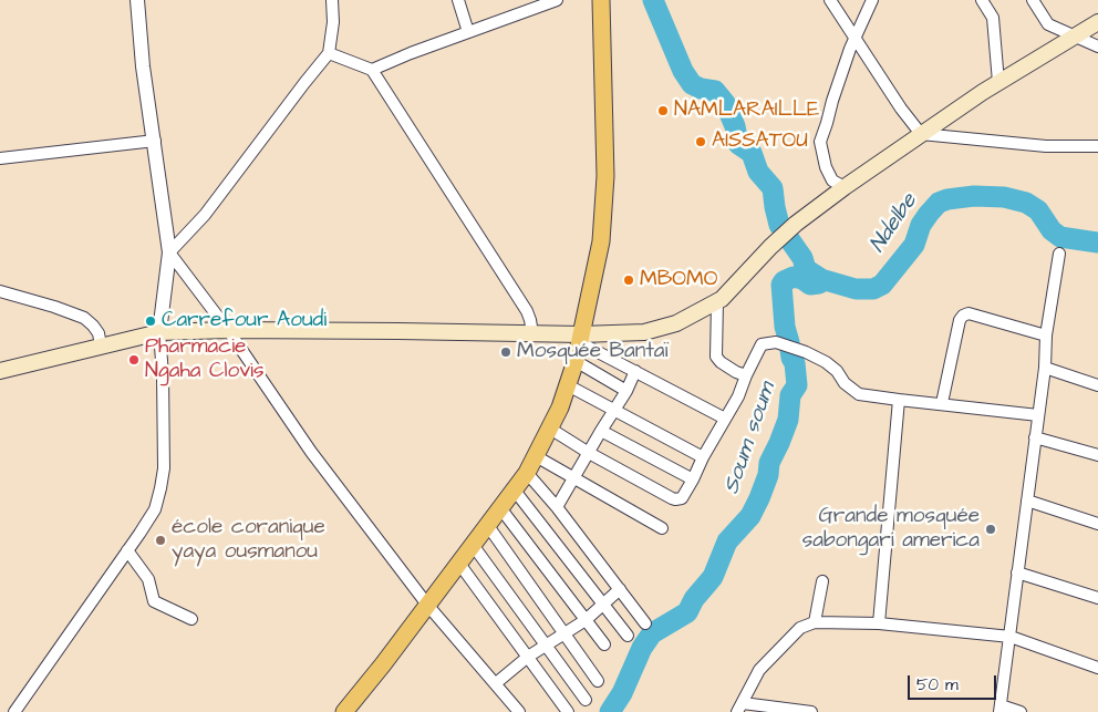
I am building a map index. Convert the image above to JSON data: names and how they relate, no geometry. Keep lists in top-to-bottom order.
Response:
{
  "water": ["Ndelbe", "Soum soum"],
  "places": [
    "NAMLARAILLE",
    "AISSATOU",
    "MBOMO",
    "Carrefour Aoudi",
    "Mosquée Bantaï",
    "Pharmacie Ngaha Clovis",
    "Grande mosquée sabongari america",
    "école coranique yaya ousmanou"
  ],
  "scale_bar": "50 m"
}
